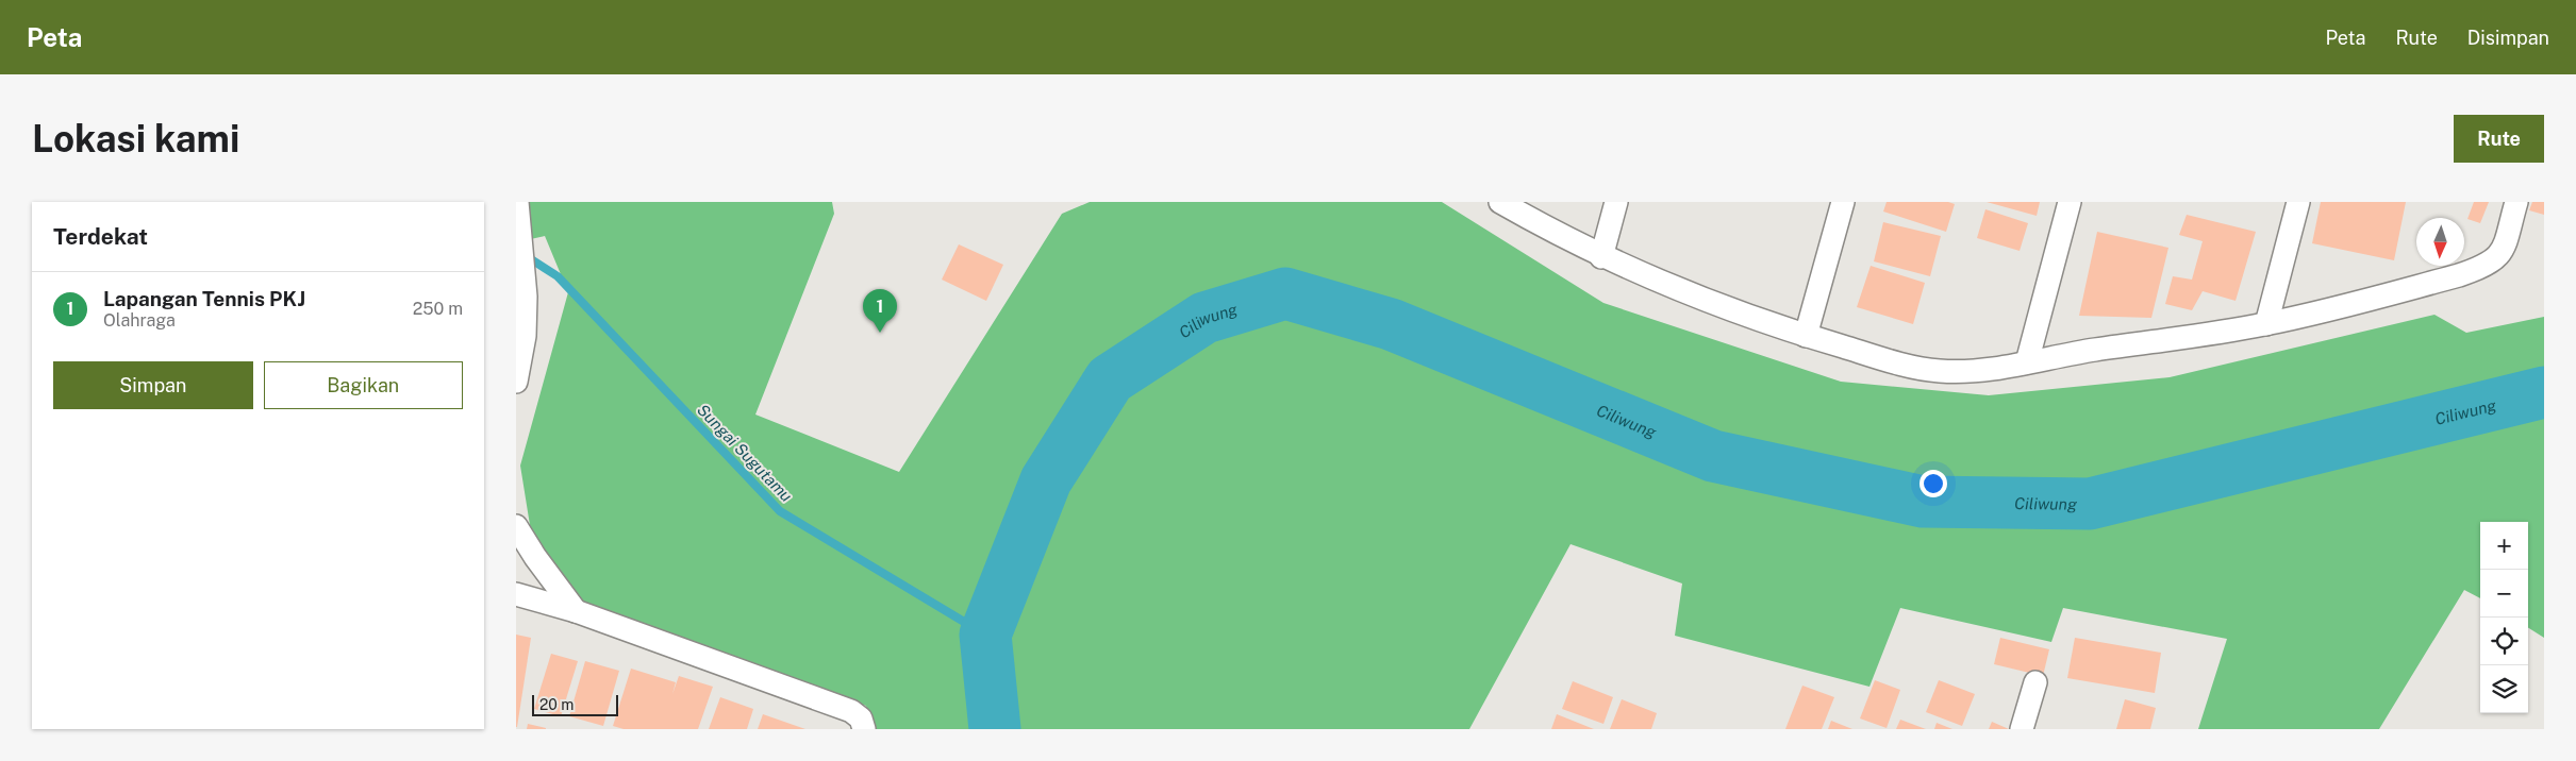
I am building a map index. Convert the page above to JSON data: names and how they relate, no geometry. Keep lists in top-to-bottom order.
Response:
{
  "water": ["Ciliwung", "Sungai Sugutamu"],
  "scale_bar": "20 m",
  "north": "bottom",
  "page": {
    "header": "Peta",
    "nav": ["Peta", "Rute", "Disimpan"],
    "buttons": [
      "Rute",
      ["Simpan", "Bagikan"]
    ],
    "title": "Lokasi kami",
    "heading": "Terdekat",
    "list": [
      {
        "mark": "1",
        "name": "Lapangan Tennis PKJ",
        "note": "Olahraga",
        "value": "250 m"
      }
    ],
    "pins": "1",
    "map_buttons": ["+", "−"],
    "scale": "20 m"
  }
}
